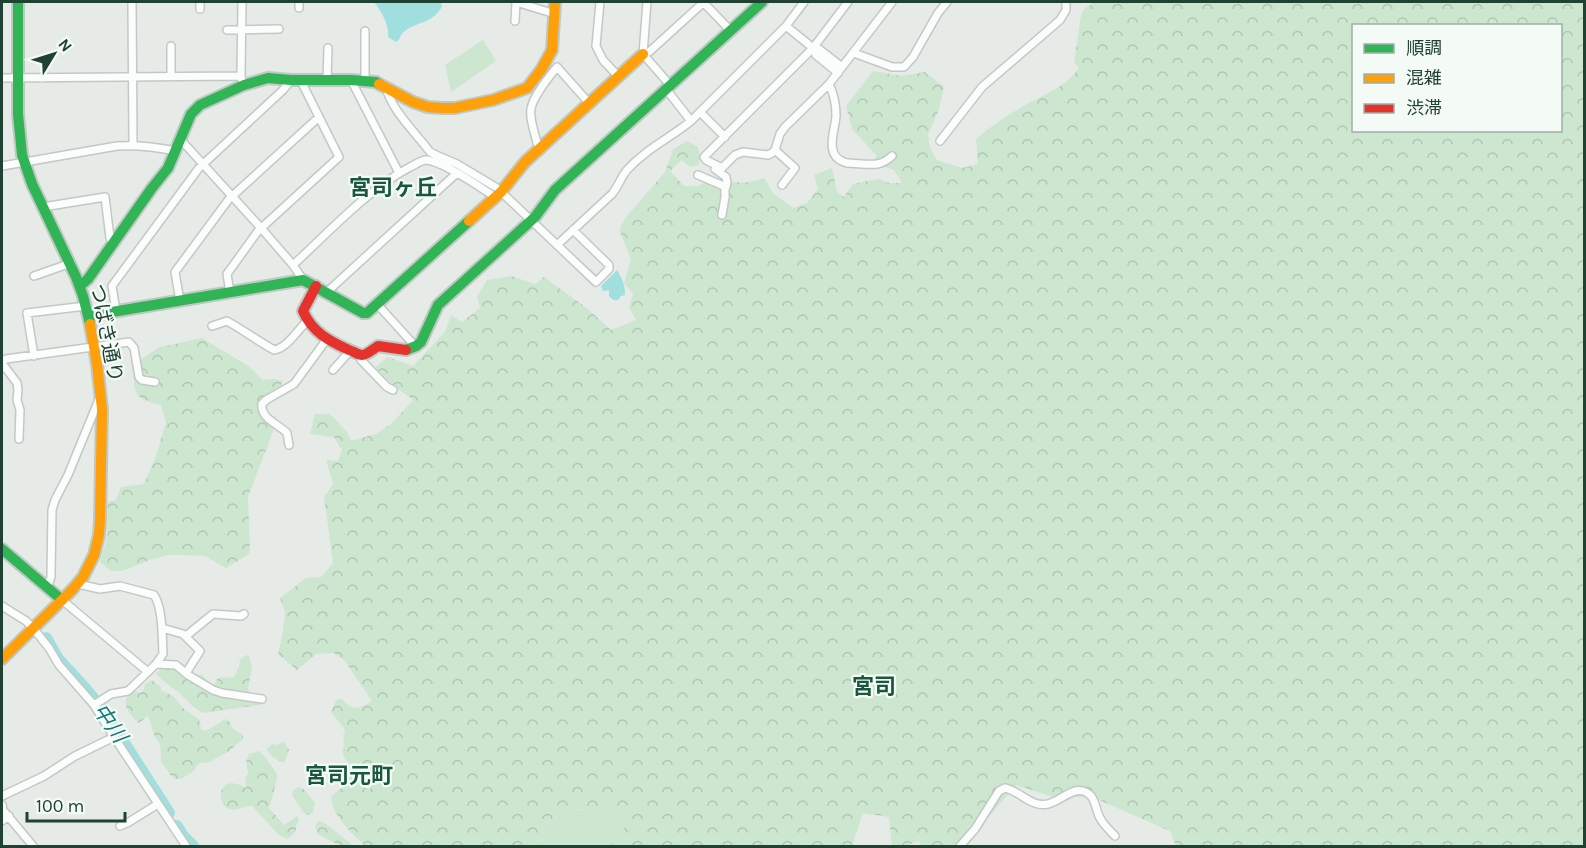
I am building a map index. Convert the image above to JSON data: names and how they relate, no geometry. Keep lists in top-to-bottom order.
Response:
{
  "streets": {
    "street": ["つばき通り"]
  },
  "districts": ["宮司ヶ丘", "宮司", "宮司元町"],
  "water": ["中川"],
  "legend": ["順調", "混雑", "渋滞"],
  "scale_bar": "100 m",
  "north": "top right"
}
